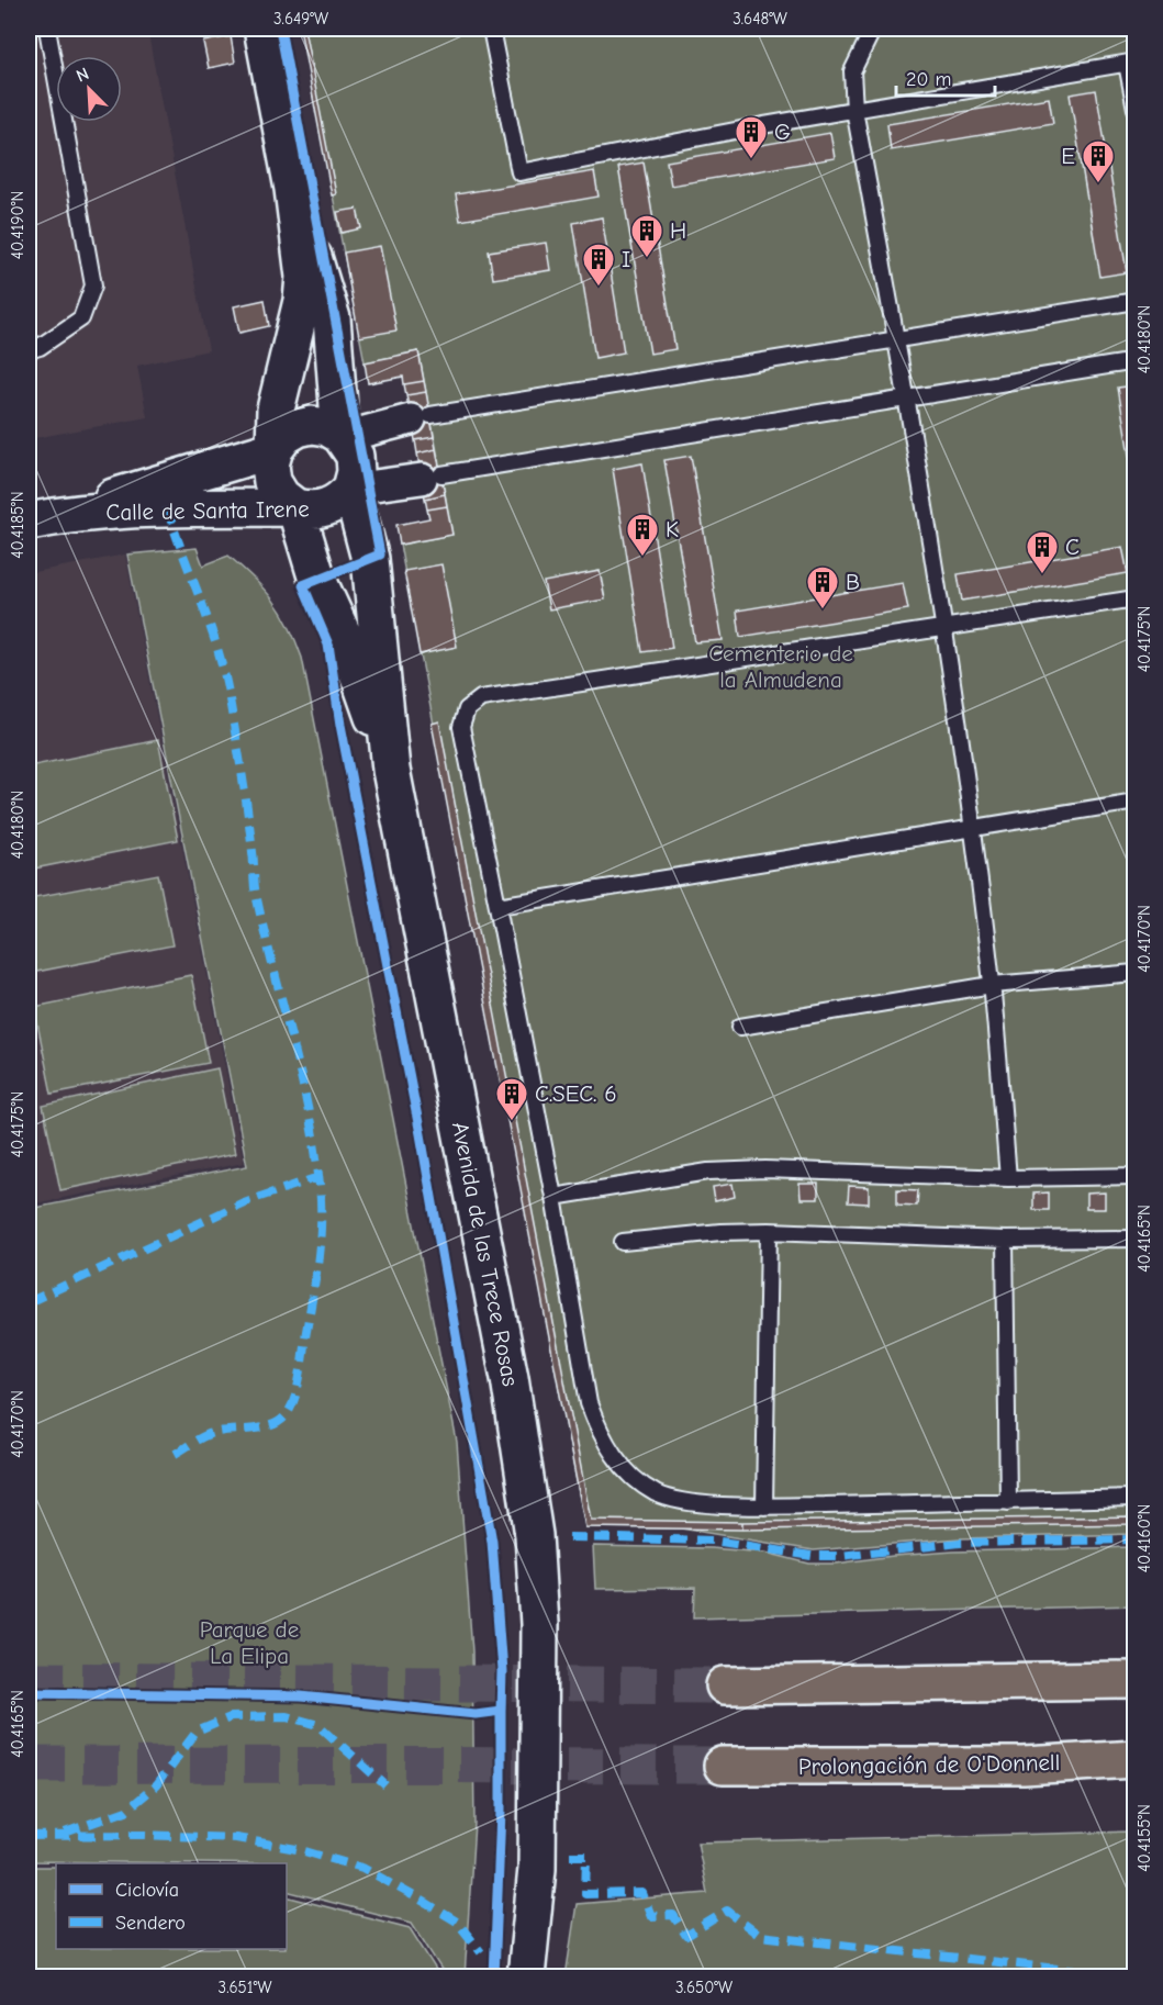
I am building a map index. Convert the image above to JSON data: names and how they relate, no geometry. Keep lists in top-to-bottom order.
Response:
{
  "streets": {
    "highway": ["Prolongación de O'Donnell"],
    "street": ["Calle de Santa Irene", "Avenida de las Trece Rosas"]
  },
  "crossings": [
    ["Calle de Santa Irene", "Avenida de las Trece Rosas"]
  ],
  "parks": ["Cementerio de la Almudena", "Parque de La Elipa"],
  "places": {
    "building": [
      "G",
      "E",
      "H",
      "I",
      "K",
      "C",
      "B",
      "C.SEC. 6"
    ]
  },
  "legend": ["Ciclovía", "Sendero"],
  "scale_bar": "20 m",
  "north": "top left",
  "coordinates": [
    "3.649°W",
    "3.648°W",
    "40.4190°N",
    "40.4180°N",
    "40.4185°N",
    "40.4175°N",
    "40.4170°N",
    "40.4165°N",
    "40.4160°N",
    "40.4155°N",
    "3.651°W",
    "3.650°W"
  ]
}
